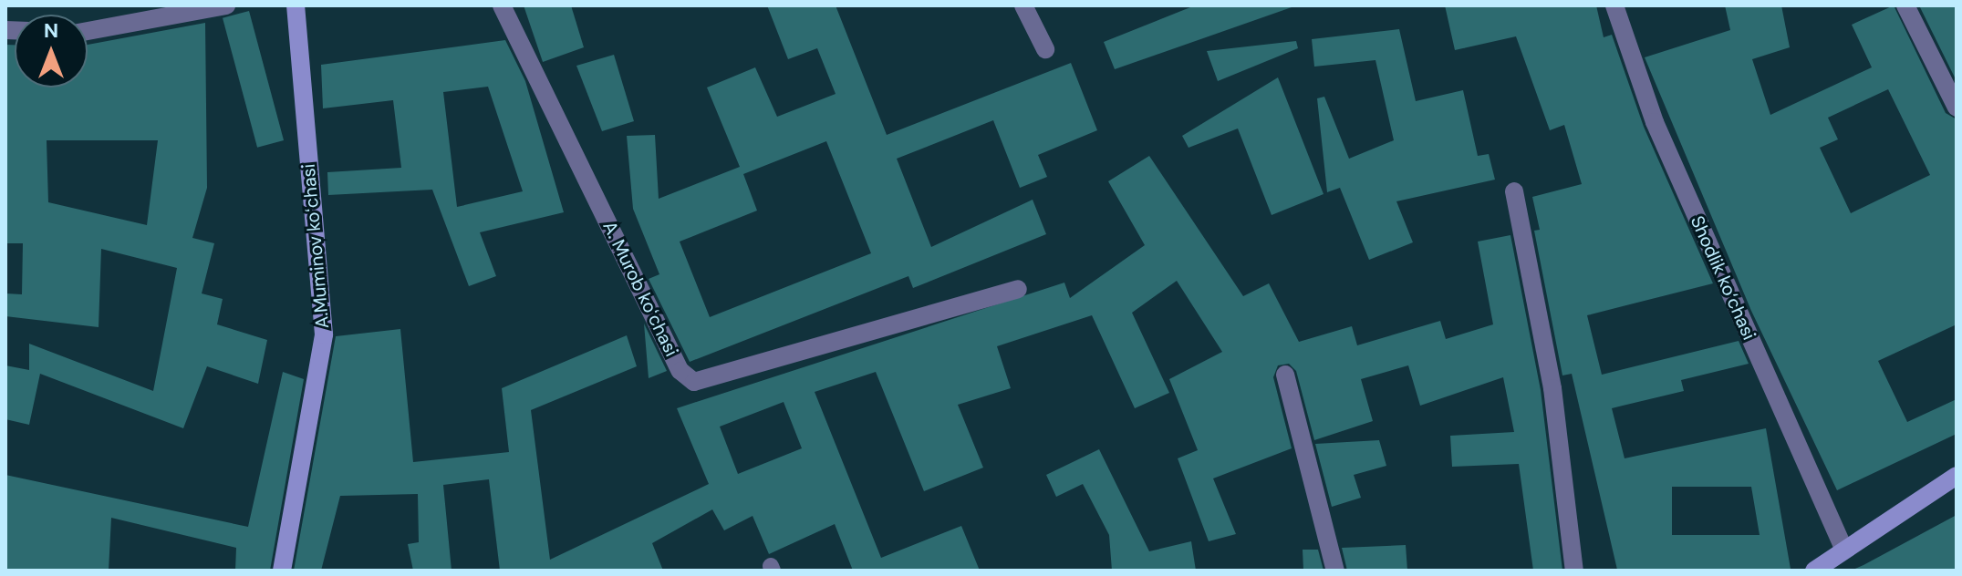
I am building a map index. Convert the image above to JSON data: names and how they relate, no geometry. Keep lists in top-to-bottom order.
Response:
{
  "streets": {
    "street": ["A.Muminov koʻchasi", "Shodlik ko‘chasi", "A. Murob koʻchasi"]
  },
  "north": "top"
}
